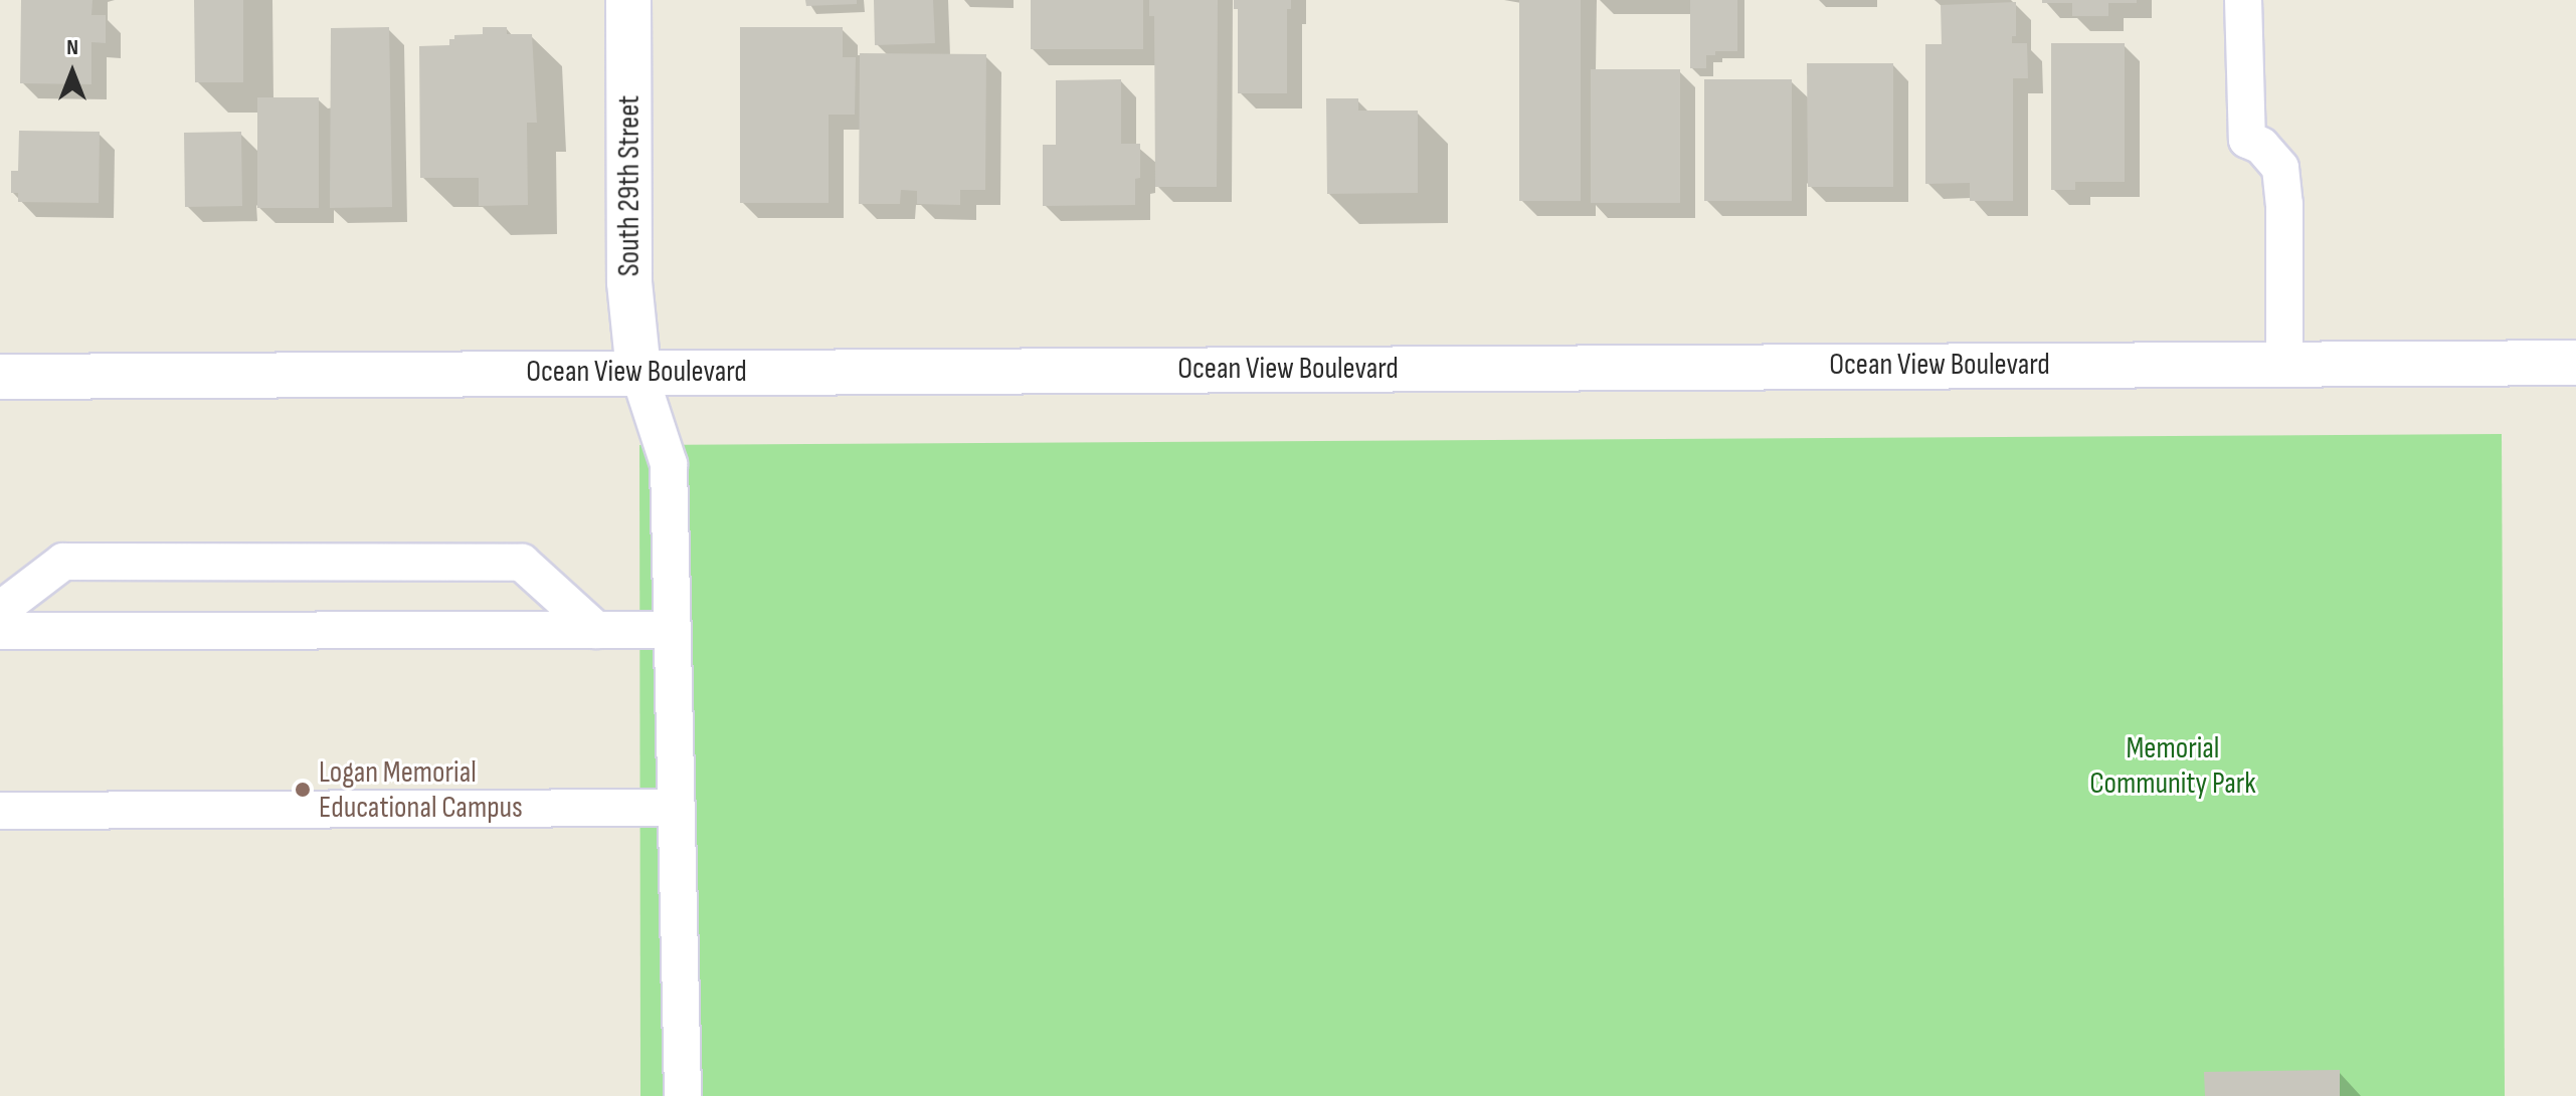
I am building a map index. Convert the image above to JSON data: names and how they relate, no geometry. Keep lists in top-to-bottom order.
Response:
{
  "streets": {
    "main road": ["South 29th Street", "Ocean View Boulevard"]
  },
  "crossings": [
    ["South 29th Street", "Ocean View Boulevard"]
  ],
  "parks": ["Memorial Community Park"],
  "places": ["Logan Memorial Educational Campus"],
  "north": "top"
}
